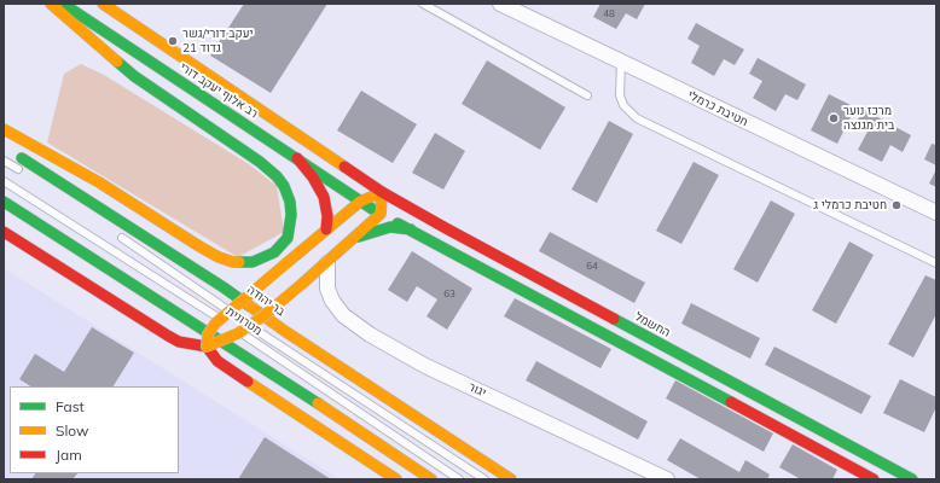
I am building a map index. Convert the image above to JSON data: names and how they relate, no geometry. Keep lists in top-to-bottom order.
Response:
{
  "streets": {
    "main road": ["רב אלוף יעקב דורי", "בר יהודה", "החשמל"],
    "street": ["חטיבת כרמלי", "יגור"],
    "lane": ["מטרונית"]
  },
  "crossings": [
    ["רב אלוף יעקב דורי", "החשמל"]
  ],
  "places": ["יעקב דורי/גשר גדוד 21", "מרכז נוער בית מגנצה", "חטיבת כרמלי ג"],
  "house_numbers": ["48", "64", "63"],
  "legend": ["Fast", "Slow", "Jam"]
}
